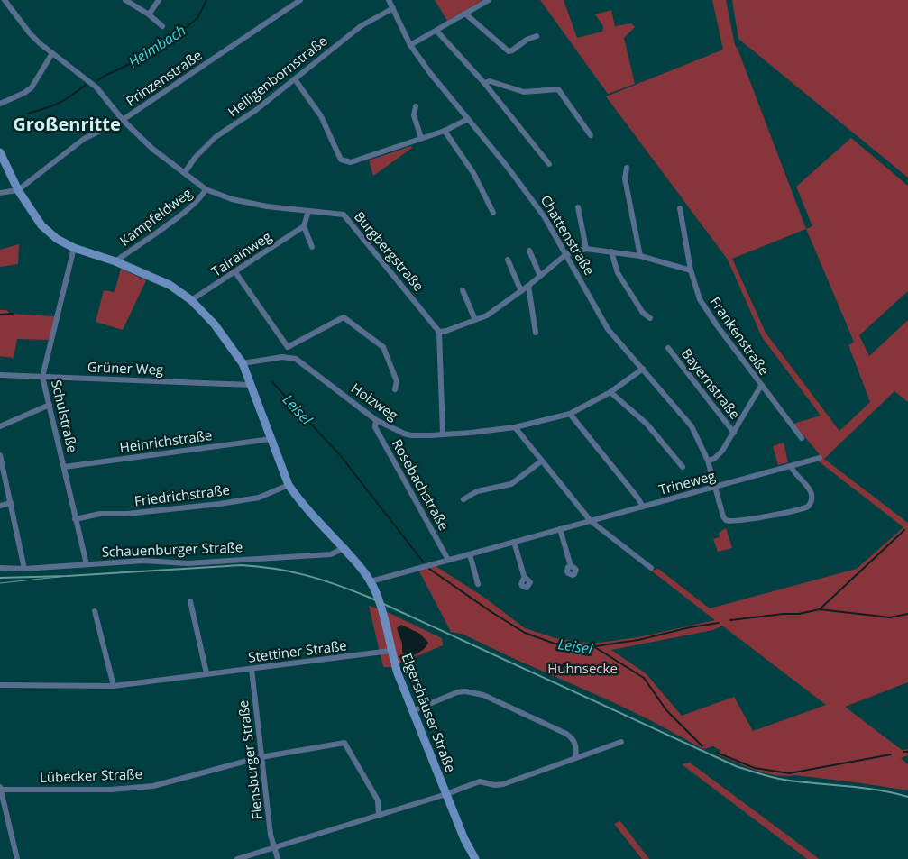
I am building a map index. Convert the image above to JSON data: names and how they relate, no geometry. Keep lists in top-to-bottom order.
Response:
{
  "streets": {
    "street": [
      "Heiligenbornstraße",
      "Prinzenstraße",
      "Kampfeldweg",
      "Chattenstraße",
      "Burgbergstraße",
      "Talrainweg",
      "Frankenstraße",
      "Grüner Weg",
      "Bayernstraße",
      "Holzweg",
      "Schulstraße",
      "Heinrichstraße",
      "Trineweg",
      "Rosebachstraße",
      "Friedrichstraße",
      "Schauenburger Straße",
      "Stettiner Straße",
      "Elgershäuser Straße",
      "Flensburger Straße",
      "Lübecker Straße"
    ]
  },
  "crossings": [
    ["Heiligenbornstraße", "Chattenstraße"],
    ["Heiligenbornstraße", "Burgbergstraße"],
    ["Prinzenstraße", "Burgbergstraße"],
    ["Prinzenstraße", "Elgershäuser Straße"],
    ["Kampfeldweg", "Burgbergstraße"],
    ["Kampfeldweg", "Elgershäuser Straße"],
    ["Chattenstraße", "Bayernstraße"],
    ["Chattenstraße", "Holzweg"],
    ["Chattenstraße", "Trineweg"],
    ["Talrainweg", "Elgershäuser Straße"],
    ["Frankenstraße", "Bayernstraße"],
    ["Grüner Weg", "Schulstraße"],
    ["Grüner Weg", "Elgershäuser Straße"],
    ["Holzweg", "Rosebachstraße"],
    ["Holzweg", "Elgershäuser Straße"],
    ["Schulstraße", "Heinrichstraße"],
    ["Schulstraße", "Friedrichstraße"],
    ["Schulstraße", "Schauenburger Straße"],
    ["Schulstraße", "Elgershäuser Straße"],
    ["Heinrichstraße", "Elgershäuser Straße"],
    ["Trineweg", "Rosebachstraße"],
    ["Trineweg", "Elgershäuser Straße"],
    ["Friedrichstraße", "Elgershäuser Straße"],
    ["Schauenburger Straße", "Elgershäuser Straße"],
    ["Stettiner Straße", "Elgershäuser Straße"],
    ["Stettiner Straße", "Flensburger Straße"],
    ["Flensburger Straße", "Lübecker Straße"]
  ],
  "districts": ["Großenritte"],
  "water": ["Heimbach", "Leisel"],
  "parks": ["Huhnsecke"]
}
